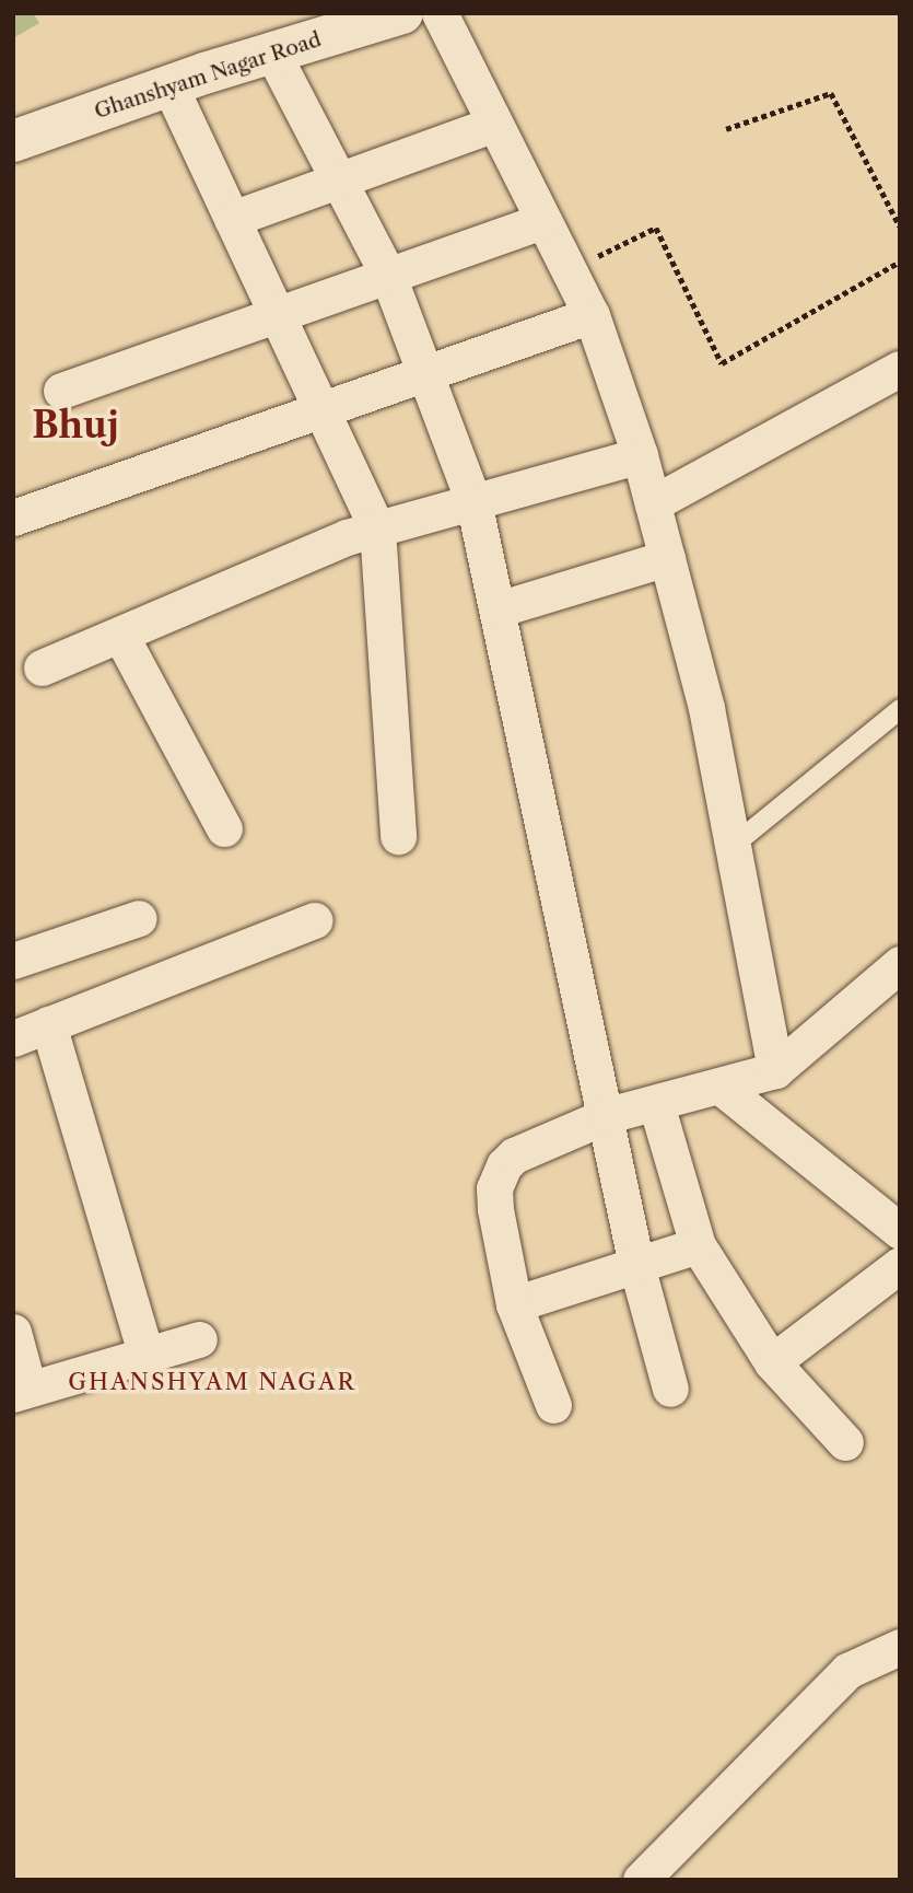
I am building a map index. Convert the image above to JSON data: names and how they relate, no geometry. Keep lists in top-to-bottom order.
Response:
{
  "streets": {
    "street": ["Ghanshyam Nagar Road"]
  },
  "districts": ["Bhuj", "GHANSHYAM NAGAR"]
}
